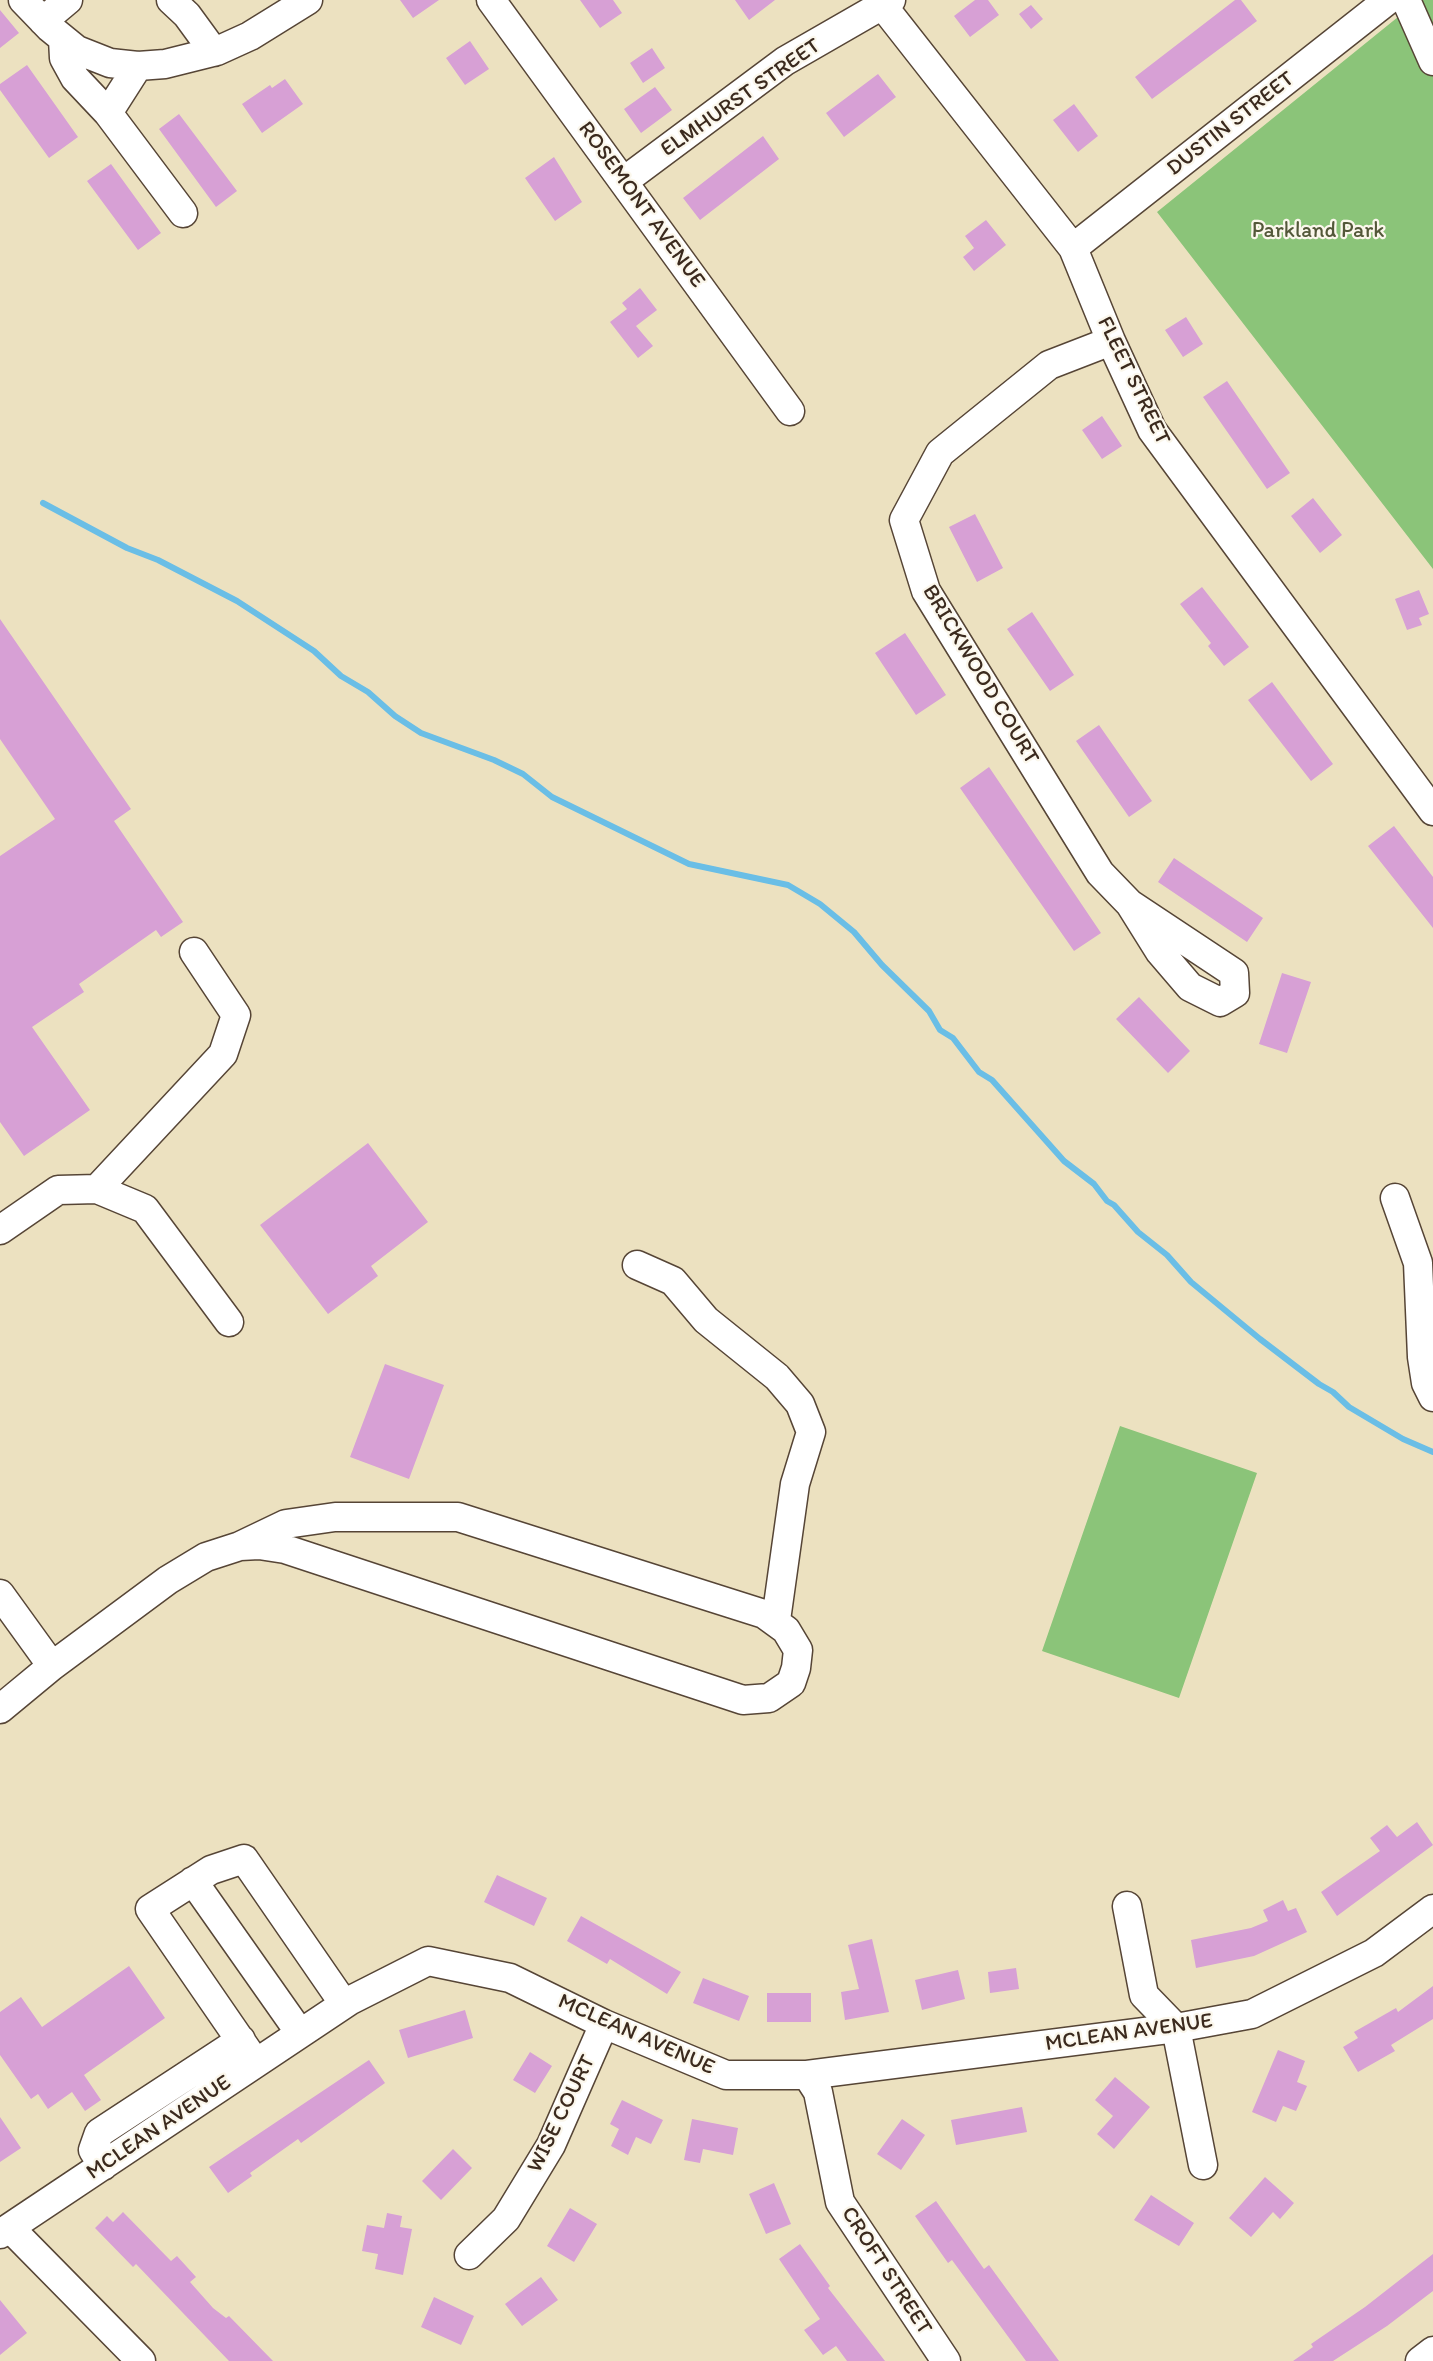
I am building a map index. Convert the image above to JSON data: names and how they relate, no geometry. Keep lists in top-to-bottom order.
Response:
{
  "streets": {
    "street": [
      "ELMHURST STREET",
      "DUSTIN STREET",
      "ROSEMONT AVENUE",
      "FLEET STREET",
      "BRICKWOOD COURT",
      "MCLEAN AVENUE",
      "WISE COURT",
      "CROFT STREET"
    ]
  },
  "crossings": [
    ["ELMHURST STREET", "ROSEMONT AVENUE"],
    ["ELMHURST STREET", "FLEET STREET"],
    ["DUSTIN STREET", "FLEET STREET"],
    ["FLEET STREET", "BRICKWOOD COURT"],
    ["MCLEAN AVENUE", "WISE COURT"],
    ["MCLEAN AVENUE", "CROFT STREET"]
  ],
  "parks": ["Parkland Park"]
}
